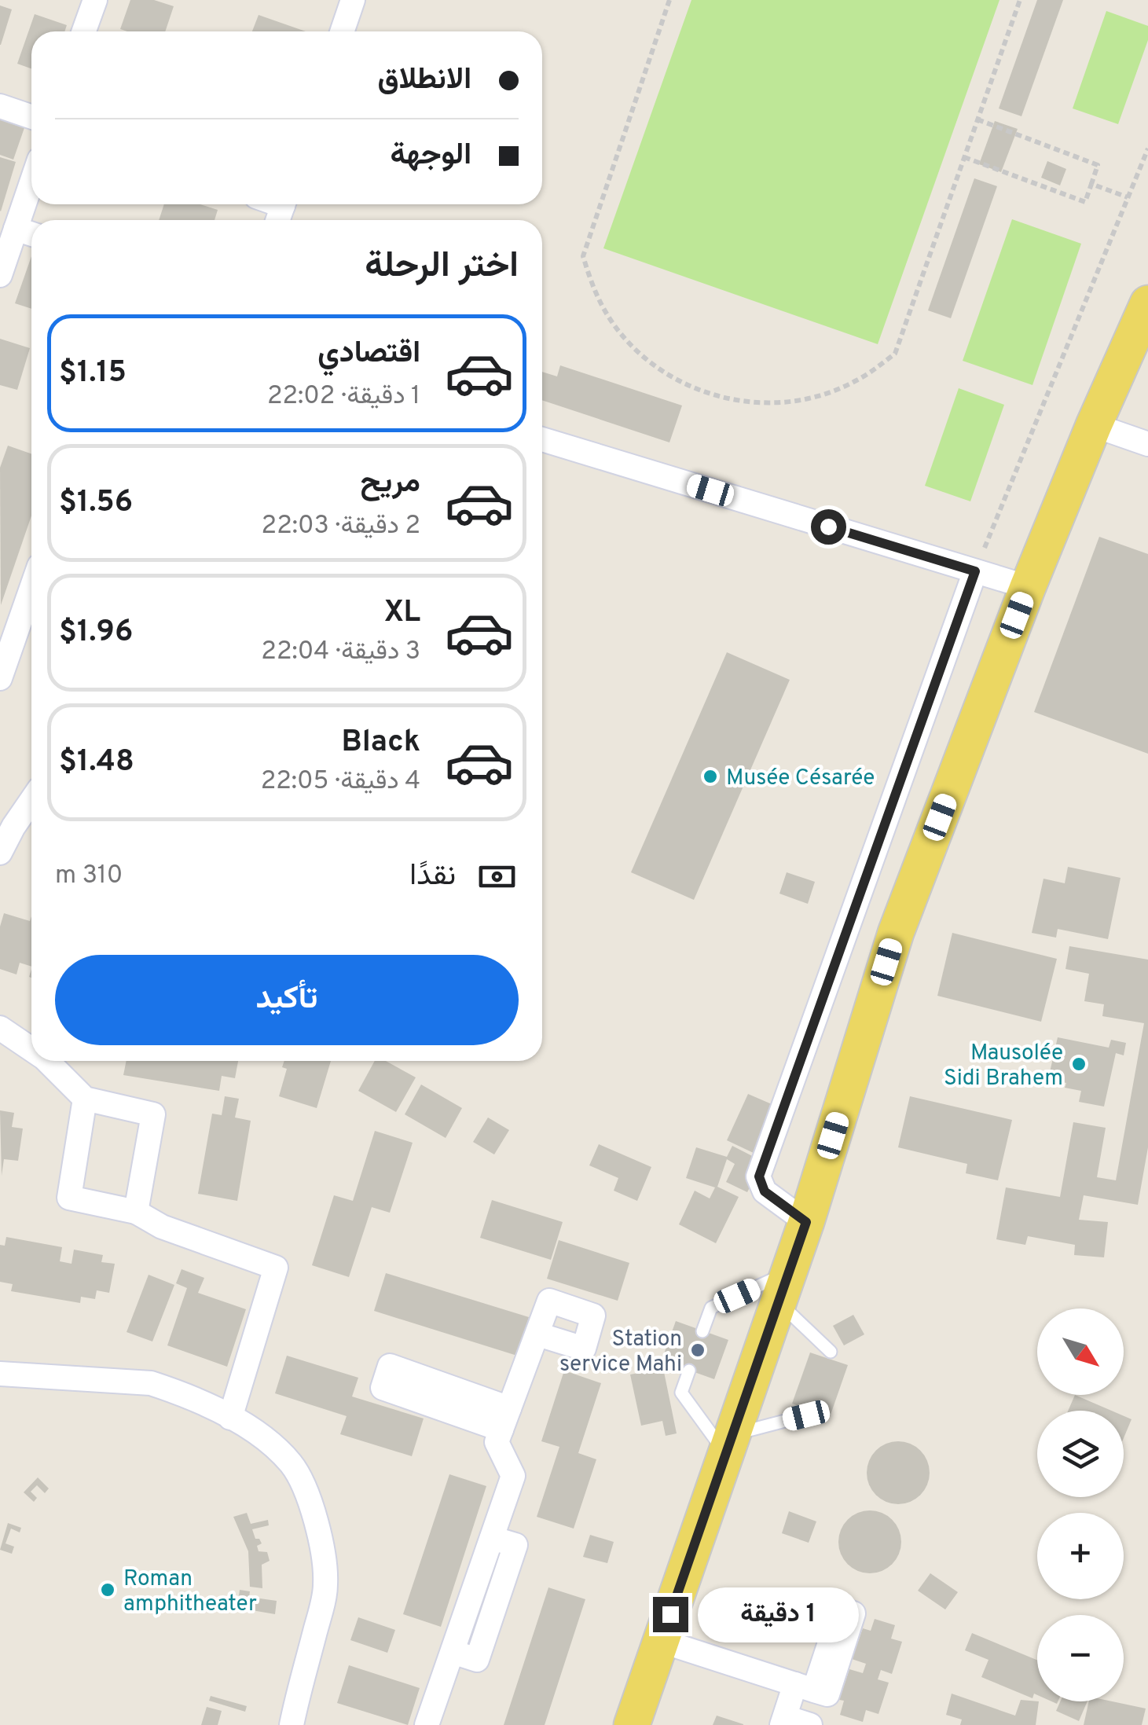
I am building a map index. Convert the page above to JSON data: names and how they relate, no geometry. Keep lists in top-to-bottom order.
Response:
{
  "places": [
    "Musée Césarée",
    "Mausolée Sidi Brahem",
    "Station service Mahi",
    "Roman amphitheater"
  ],
  "north": "bottom right",
  "page": {
    "banner": ["الانطلاق", "الوجهة"],
    "heading": "اختر الرحلة",
    "list": [
      {
        "name": "اقتصادي",
        "note": "1 دقيقة · 22:02",
        "value": "$1.15"
      },
      {
        "name": "مريح",
        "note": "2 دقيقة · 22:03",
        "value": "$1.56"
      },
      {
        "name": "XL",
        "note": "3 دقيقة · 22:04",
        "value": "$1.96"
      },
      {
        "name": "Black",
        "note": "4 دقيقة · 22:05",
        "value": "$1.48"
      }
    ],
    "pay": ["نقدًا", "310 m"],
    "buttons": "تأكيد",
    "map_buttons": ["+", "−"],
    "bubble": "1 دقيقة"
  }
}
